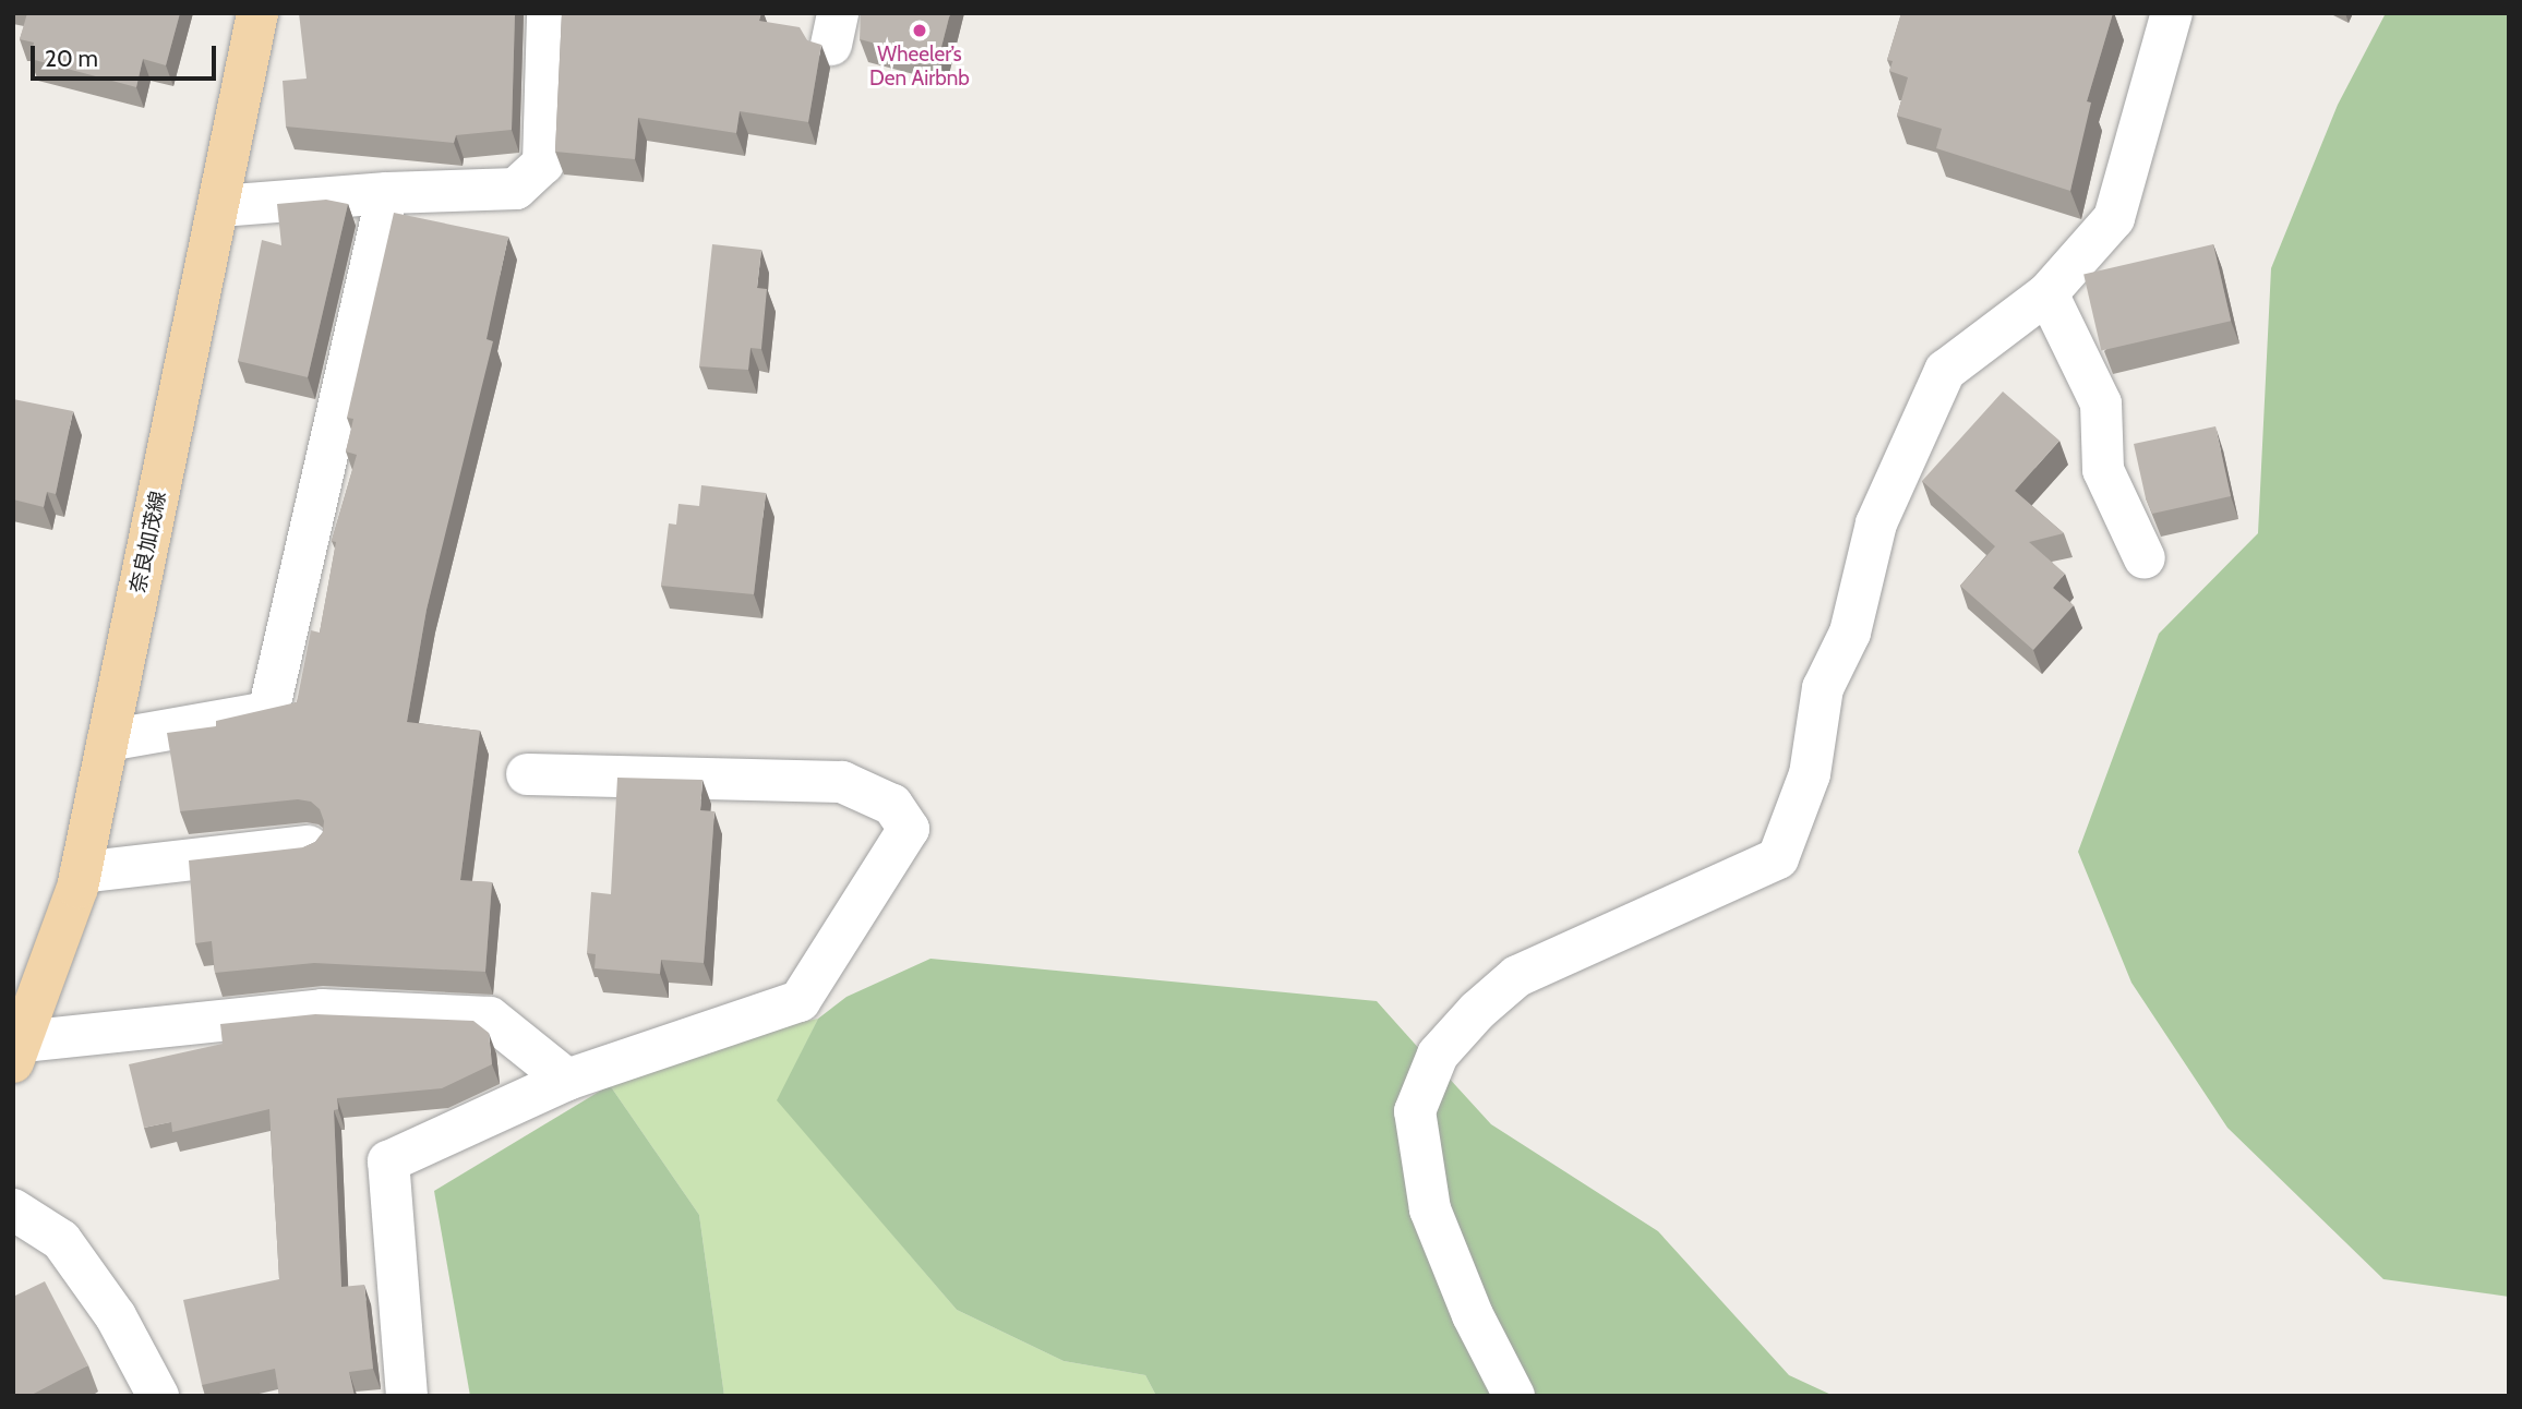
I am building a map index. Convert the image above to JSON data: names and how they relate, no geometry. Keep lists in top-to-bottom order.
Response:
{
  "streets": {
    "main road": ["奈良加茂線"]
  },
  "places": ["Wheeler’s Den Airbnb"],
  "scale_bar": "20 m"
}
